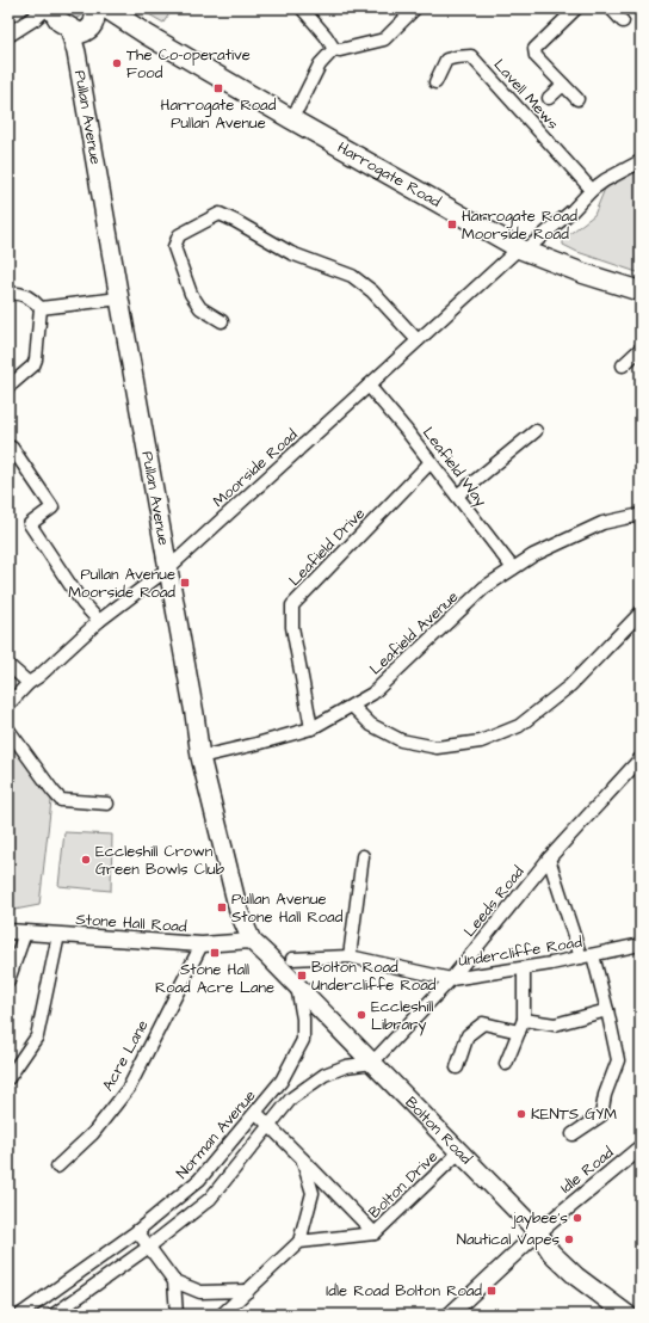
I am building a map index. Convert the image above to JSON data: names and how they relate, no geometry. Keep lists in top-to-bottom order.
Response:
{
  "streets": {
    "highway": ["Harrogate Road"],
    "main road": ["Pullan Avenue", "Bolton Road"],
    "street": [
      "Lavell Mews",
      "Leafield Way",
      "Moorside Road",
      "Leafield Drive",
      "Leafield Avenue",
      "Leeds Road",
      "Stone Hall Road",
      "Undercliffe Road",
      "Acre Lane",
      "Norman Avenue",
      "Idle Road",
      "Bolton Drive"
    ]
  },
  "crossings": [
    ["Lavell Mews", "Moorside Road"],
    ["Pullan Avenue", "Moorside Road"],
    ["Pullan Avenue", "Leafield Avenue"],
    ["Pullan Avenue", "Stone Hall Road"],
    ["Pullan Avenue", "Bolton Road"],
    ["Harrogate Road", "Moorside Road"],
    ["Leafield Way", "Moorside Road"],
    ["Leafield Way", "Leafield Drive"],
    ["Leafield Way", "Leafield Avenue"],
    ["Leafield Drive", "Leafield Avenue"],
    ["Leeds Road", "Undercliffe Road"],
    ["Leeds Road", "Bolton Road"],
    ["Stone Hall Road", "Acre Lane"],
    ["Stone Hall Road", "Bolton Road"],
    ["Bolton Road", "Norman Avenue"],
    ["Bolton Road", "Idle Road"],
    ["Bolton Road", "Bolton Drive"]
  ],
  "places": {
    "other": [
      "The Co-operative Food",
      "Eccleshill Crown Green Bowls Club",
      "Eccleshill Library",
      "KENTS GYM",
      "jaybee's",
      "Nautical Vapes"
    ],
    "transit": [
      "Harrogate Road Pullan Avenue",
      "Harrogate Road Moorside Road",
      "Pullan Avenue Moorside Road",
      "Pullan Avenue Stone Hall Road",
      "Stone Hall Road Acre Lane",
      "Bolton Road Undercliffe Road",
      "Idle Road Bolton Road"
    ]
  }
}
